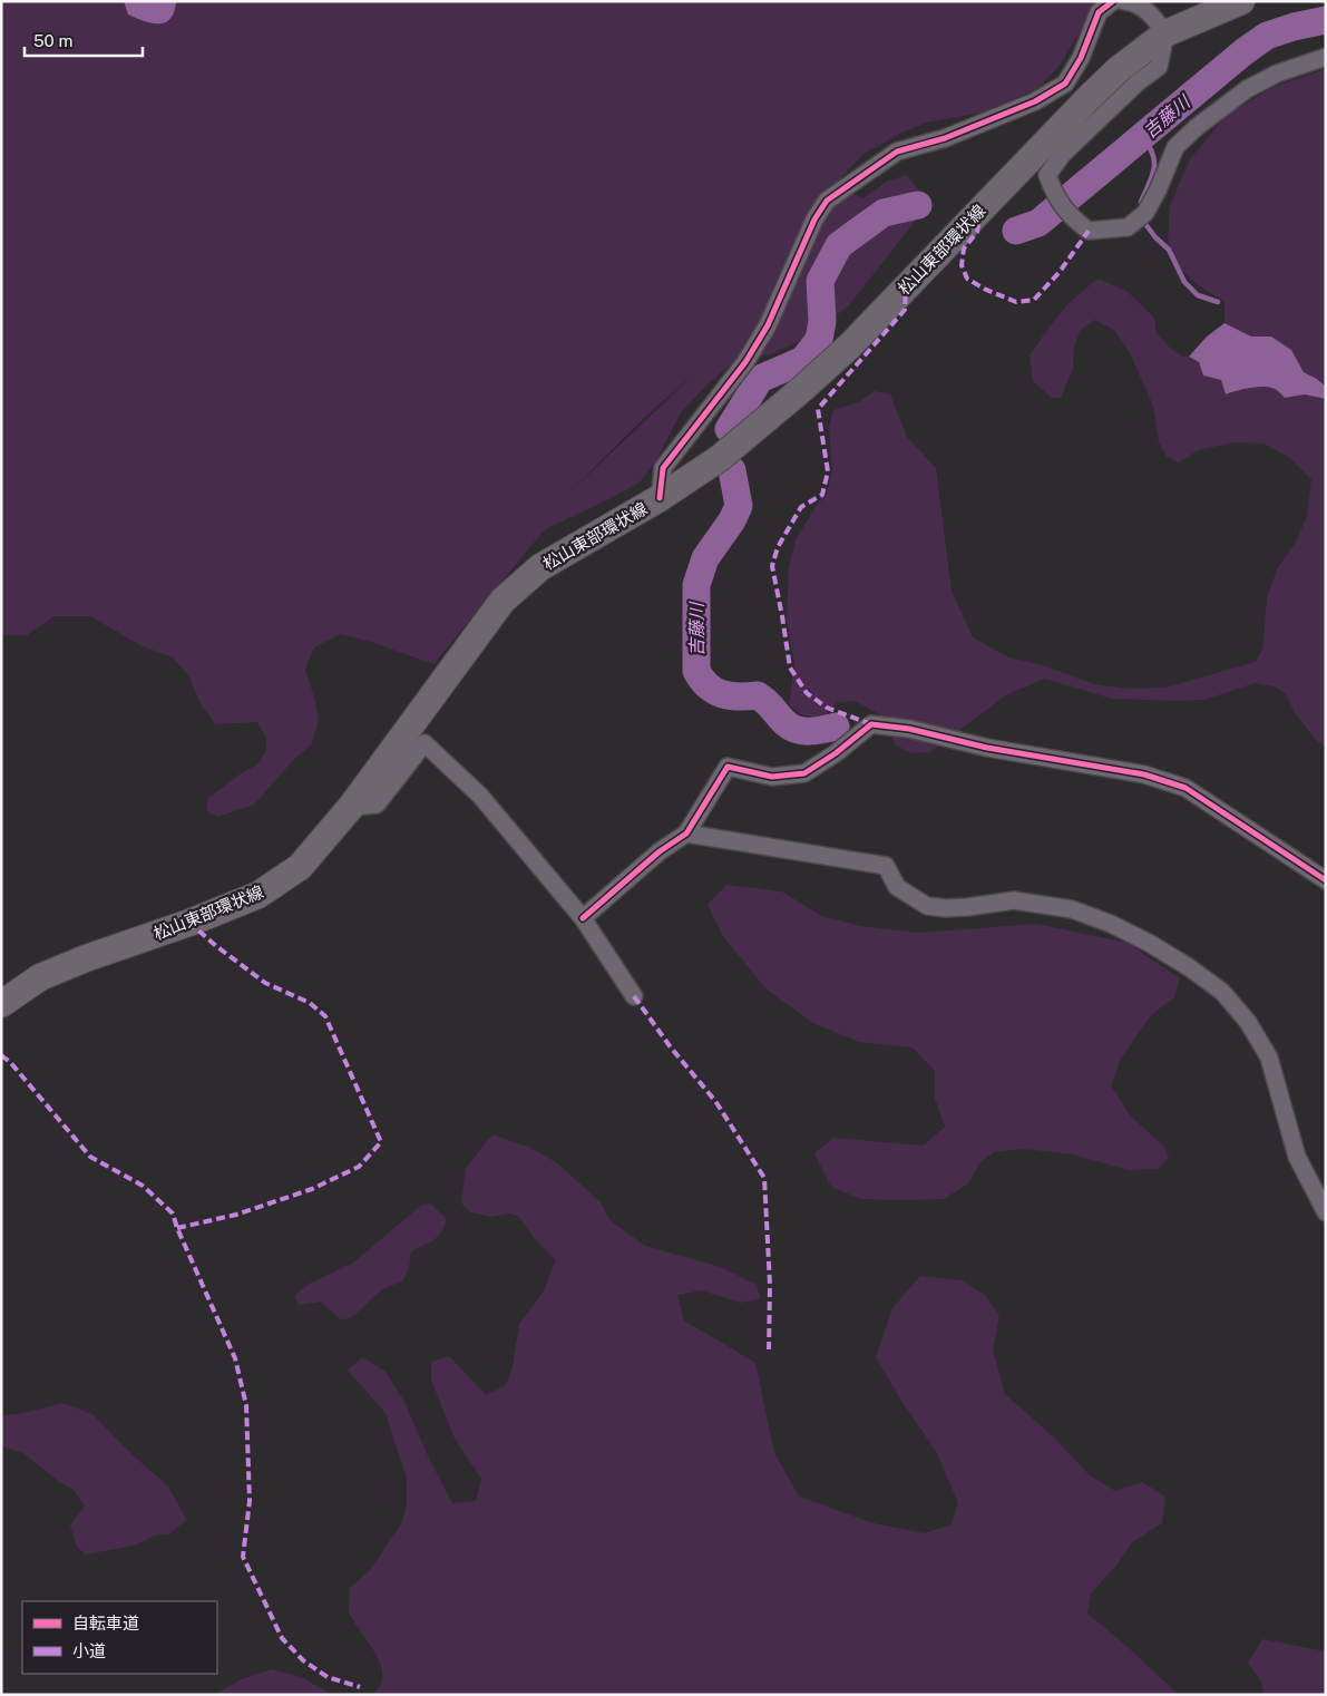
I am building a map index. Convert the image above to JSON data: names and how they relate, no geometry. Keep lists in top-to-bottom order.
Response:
{
  "streets": {
    "main road": ["松山東部環状線"]
  },
  "water": ["吉藤川"],
  "legend": ["自転車道", "小道"],
  "scale_bar": "50 m"
}
